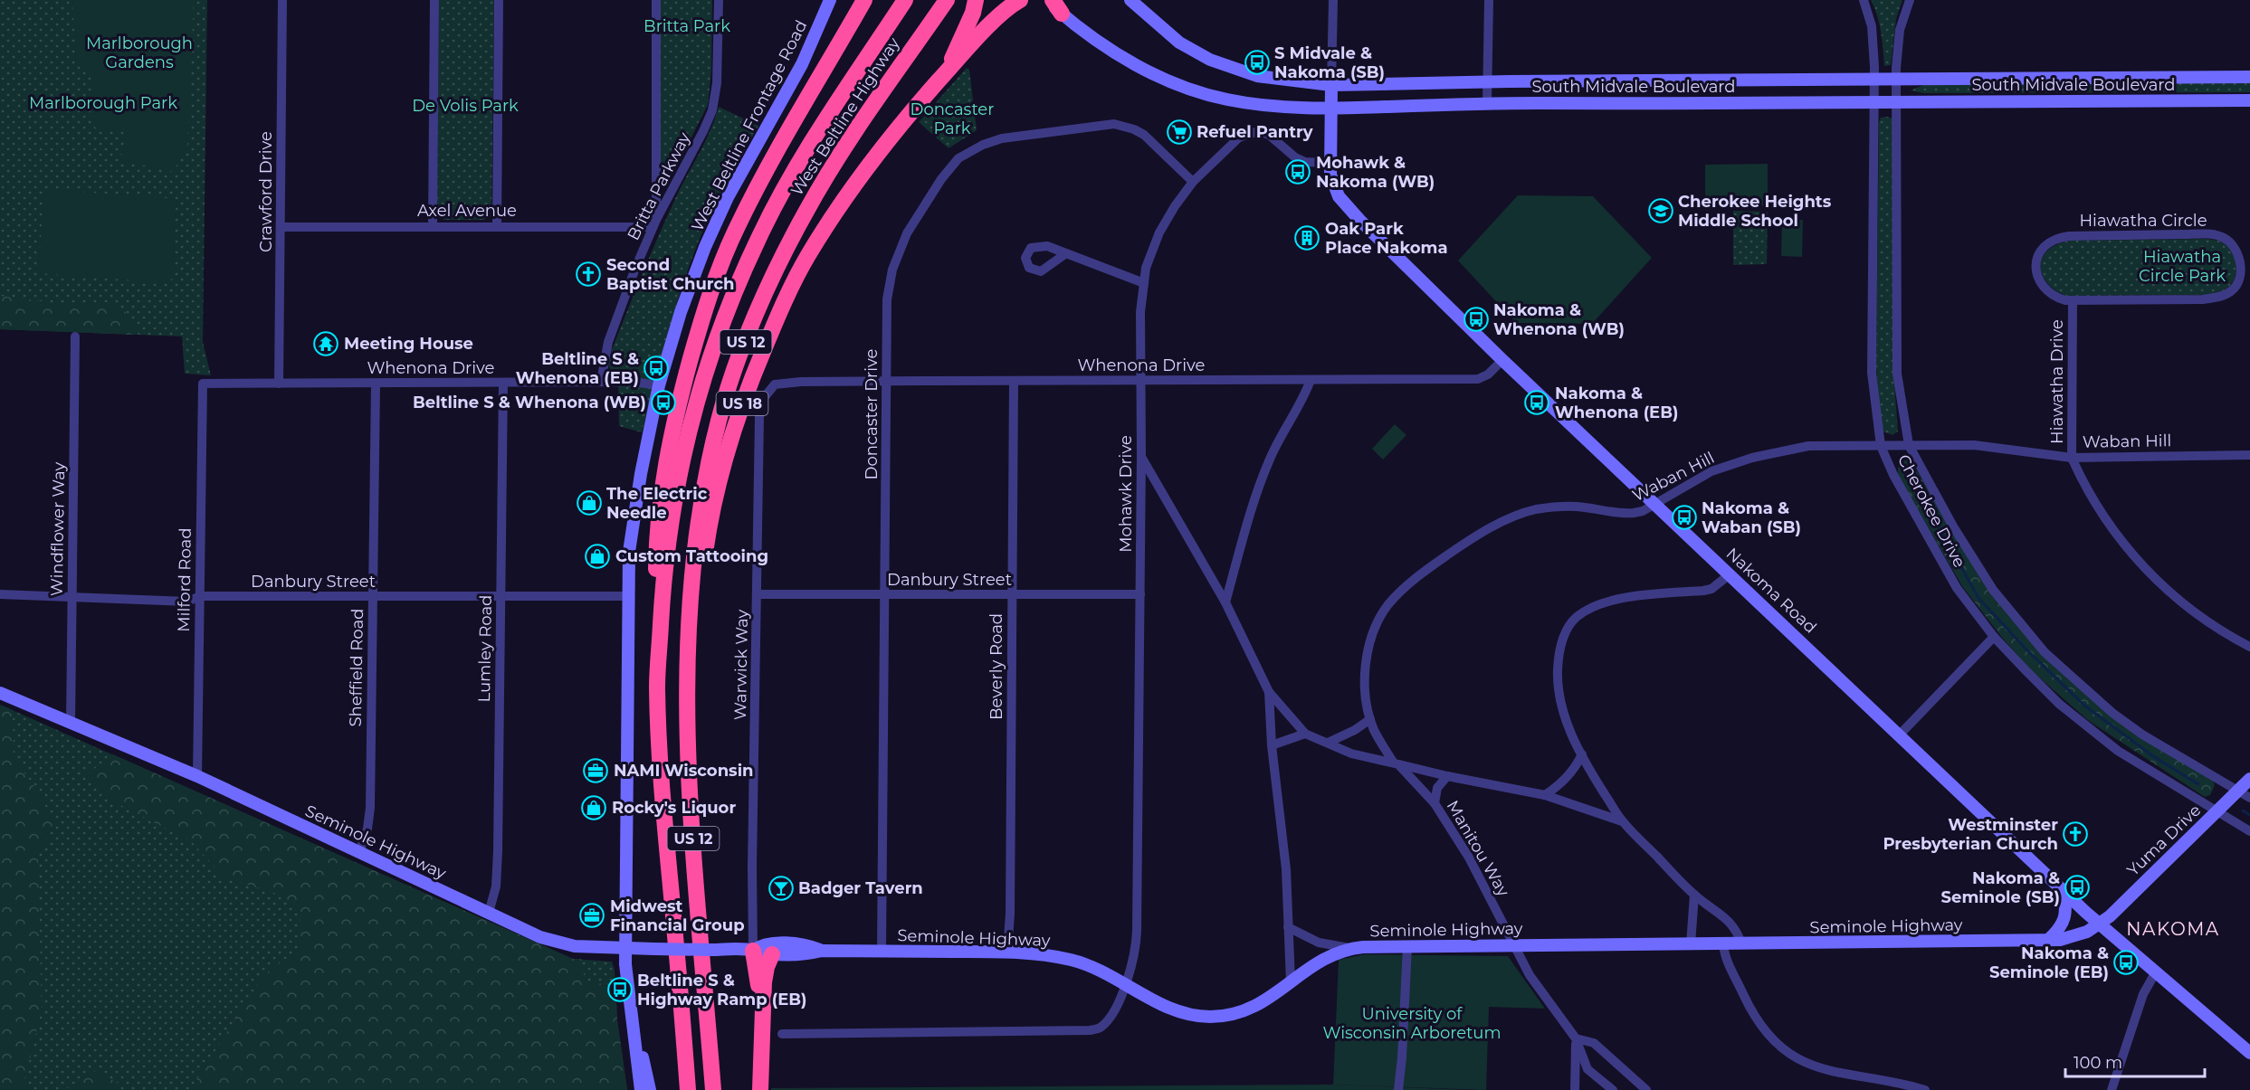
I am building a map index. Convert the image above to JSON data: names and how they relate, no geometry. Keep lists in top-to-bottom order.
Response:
{
  "streets": {
    "highway": ["West Beltline Highway", "US 12", "US 18"],
    "main road": [
      "South Midvale Boulevard",
      "West Beltline Frontage Road",
      "Nakoma Road",
      "Yuma Drive",
      "Seminole Highway"
    ],
    "street": [
      "Britta Parkway",
      "Crawford Drive",
      "Axel Avenue",
      "Hiawatha Circle",
      "Whenona Drive",
      "Hiawatha Drive",
      "Doncaster Drive",
      "Waban Hill",
      "Mohawk Drive",
      "Cherokee Drive",
      "Windflower Way",
      "Milford Road",
      "Danbury Street",
      "Lumley Road",
      "Warwick Way",
      "Beverly Road",
      "Sheffield Road",
      "Manitou Way"
    ]
  },
  "crossings": [
    ["South Midvale Boulevard", "Cherokee Drive"],
    ["South Midvale Boulevard", "Nakoma Road"],
    ["West Beltline Highway", "US 18"],
    ["West Beltline Frontage Road", "Whenona Drive"],
    ["West Beltline Frontage Road", "Danbury Street"],
    ["West Beltline Frontage Road", "Seminole Highway"],
    ["Britta Parkway", "Axel Avenue"],
    ["Britta Parkway", "Whenona Drive"],
    ["Crawford Drive", "Axel Avenue"],
    ["Crawford Drive", "Whenona Drive"],
    ["Hiawatha Circle", "Hiawatha Drive"],
    ["Whenona Drive", "Doncaster Drive"],
    ["Whenona Drive", "Mohawk Drive"],
    ["Whenona Drive", "Milford Road"],
    ["Whenona Drive", "Nakoma Road"],
    ["Whenona Drive", "Lumley Road"],
    ["Whenona Drive", "Warwick Way"],
    ["Whenona Drive", "Beverly Road"],
    ["Whenona Drive", "Sheffield Road"],
    ["Hiawatha Drive", "Waban Hill"],
    ["Doncaster Drive", "Mohawk Drive"],
    ["Doncaster Drive", "Danbury Street"],
    ["Doncaster Drive", "Seminole Highway"],
    ["Waban Hill", "Cherokee Drive"],
    ["Waban Hill", "Nakoma Road"],
    ["Waban Hill", "Manitou Way"],
    ["Mohawk Drive", "Danbury Street"],
    ["Mohawk Drive", "Nakoma Road"],
    ["Mohawk Drive", "Seminole Highway"],
    ["Cherokee Drive", "Yuma Drive"],
    ["Windflower Way", "Danbury Street"],
    ["Windflower Way", "Seminole Highway"],
    ["Milford Road", "Danbury Street"],
    ["Milford Road", "Seminole Highway"],
    ["Danbury Street", "Lumley Road"],
    ["Danbury Street", "Warwick Way"],
    ["Danbury Street", "Beverly Road"],
    ["Danbury Street", "Sheffield Road"],
    ["Nakoma Road", "Yuma Drive"],
    ["Nakoma Road", "Seminole Highway"],
    ["Lumley Road", "Seminole Highway"],
    ["Warwick Way", "Seminole Highway"],
    ["Beverly Road", "Seminole Highway"],
    ["Sheffield Road", "Seminole Highway"],
    ["Yuma Drive", "Seminole Highway"],
    ["Seminole Highway", "Manitou Way"]
  ],
  "districts": ["NAKOMA"],
  "parks": [
    "Britta Park",
    "Marlborough Gardens",
    "Marlborough Park",
    "De Volis Park",
    "Doncaster Park",
    "Hiawatha Circle Park",
    "University of Wisconsin Arboretum"
  ],
  "places": {
    "bus stop": [
      "S Midvale & Nakoma (SB)",
      "Mohawk & Nakoma (WB)",
      "Nakoma & Whenona (WB)",
      "Beltline S & Whenona (EB)",
      "Beltline S & Whenona (WB)",
      "Nakoma & Whenona (EB)",
      "Nakoma & Waban (SB)",
      "Nakoma & Seminole (SB)",
      "Nakoma & Seminole (EB)",
      "Beltline S & Highway Ramp (EB)"
    ],
    "supermarket": ["Refuel Pantry"],
    "school or university": ["Cherokee Heights Middle School"],
    "building": ["Oak Park Place Nakoma"],
    "church": ["Second Baptist Church", "Westminster Presbyterian Church"],
    "temple": ["Meeting House"],
    "shop": ["The Electric Needle", "Custom Tattooing", "Rocky's Liquor"],
    "office": ["NAMI Wisconsin", "Midwest Financial Group"],
    "bar": ["Badger Tavern"]
  },
  "scale_bar": "100 m"
}
